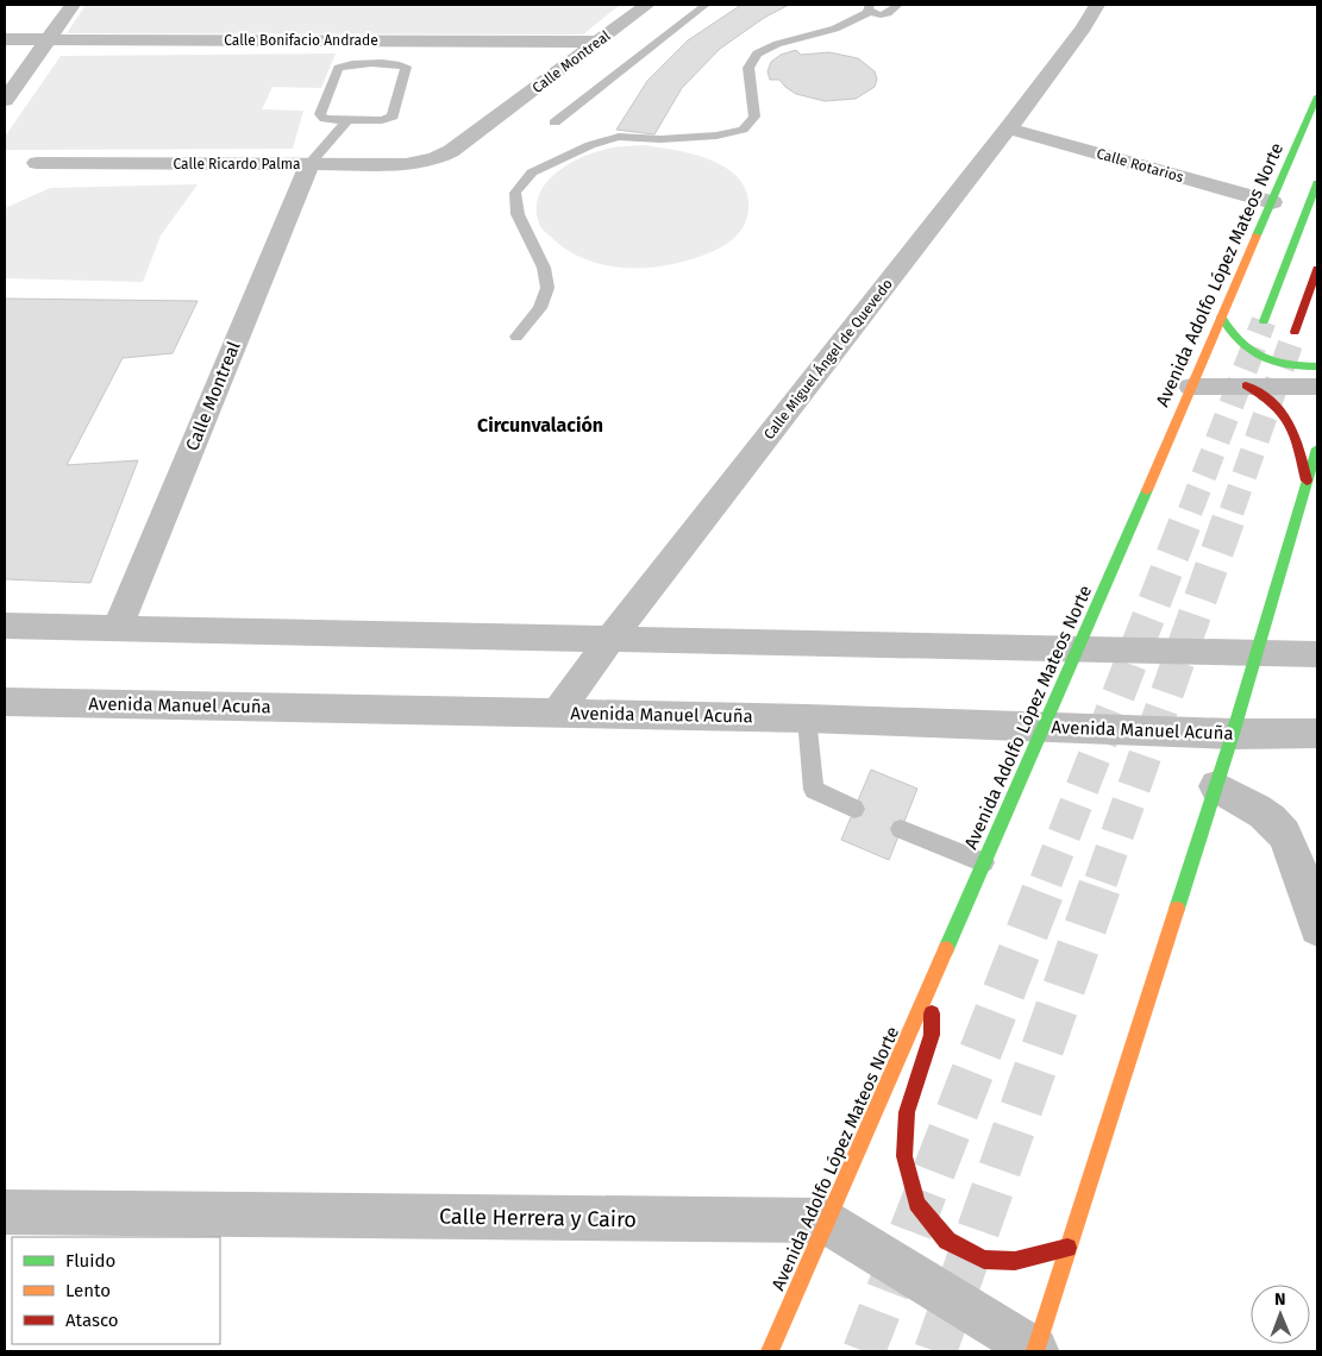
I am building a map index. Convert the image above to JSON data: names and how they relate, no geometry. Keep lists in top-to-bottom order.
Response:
{
  "streets": {
    "main road": ["Avenida Adolfo López Mateos Norte"],
    "street": [
      "Calle Bonifacio Andrade",
      "Calle Montreal",
      "Calle Ricardo Palma",
      "Calle Rotarios",
      "Calle Miguel Ángel de Quevedo",
      "Avenida Manuel Acuña",
      "Calle Herrera y Cairo"
    ]
  },
  "crossings": [
    ["Calle Bonifacio Andrade", "Calle Montreal"],
    ["Calle Montreal", "Calle Ricardo Palma"],
    ["Calle Rotarios", "Avenida Adolfo López Mateos Norte"],
    ["Calle Rotarios", "Calle Miguel Ángel de Quevedo"],
    ["Avenida Adolfo López Mateos Norte", "Avenida Manuel Acuña"],
    ["Avenida Adolfo López Mateos Norte", "Calle Herrera y Cairo"],
    ["Calle Miguel Ángel de Quevedo", "Avenida Manuel Acuña"]
  ],
  "districts": ["Circunvalación"],
  "legend": ["Fluido", "Lento", "Atasco"],
  "north": "top"
}
